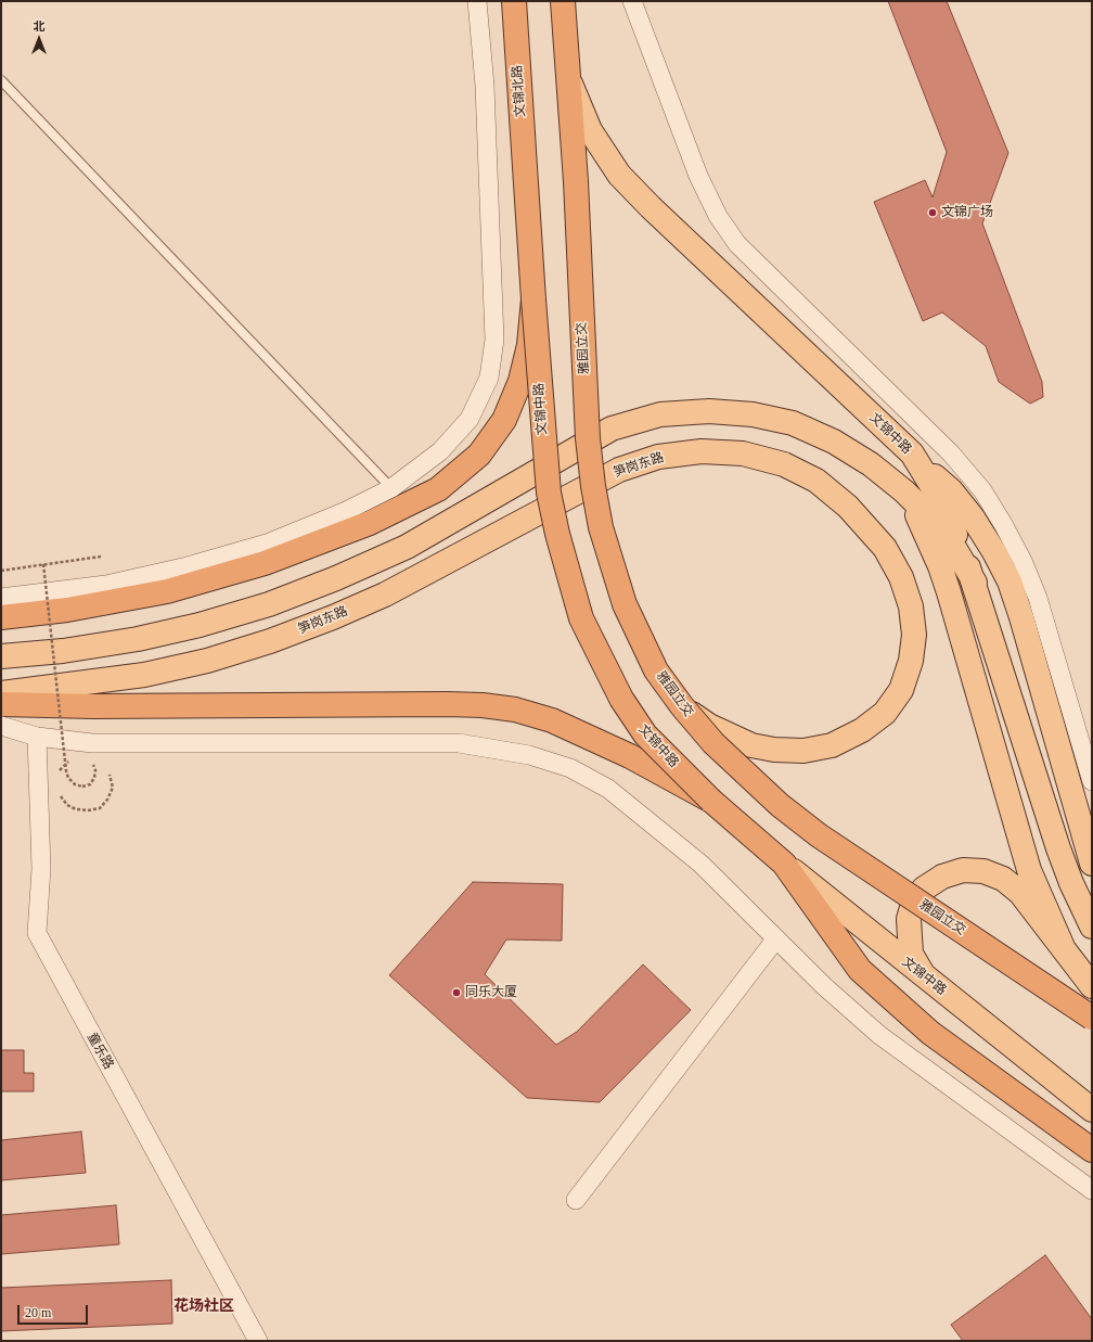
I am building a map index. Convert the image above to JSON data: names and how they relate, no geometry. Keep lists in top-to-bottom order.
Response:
{
  "streets": {
    "highway": ["文锦北路", "雅园立交", "文锦中路"],
    "main road": ["笋岗东路"],
    "street": ["童乐路"]
  },
  "crossings": [
    ["文锦北路", "文锦中路"],
    ["雅园立交", "文锦中路"],
    ["雅园立交", "笋岗东路"]
  ],
  "districts": ["花场社区"],
  "places": ["文锦广场", "同乐大厦"],
  "scale_bar": "20 m",
  "north": "top"
}
